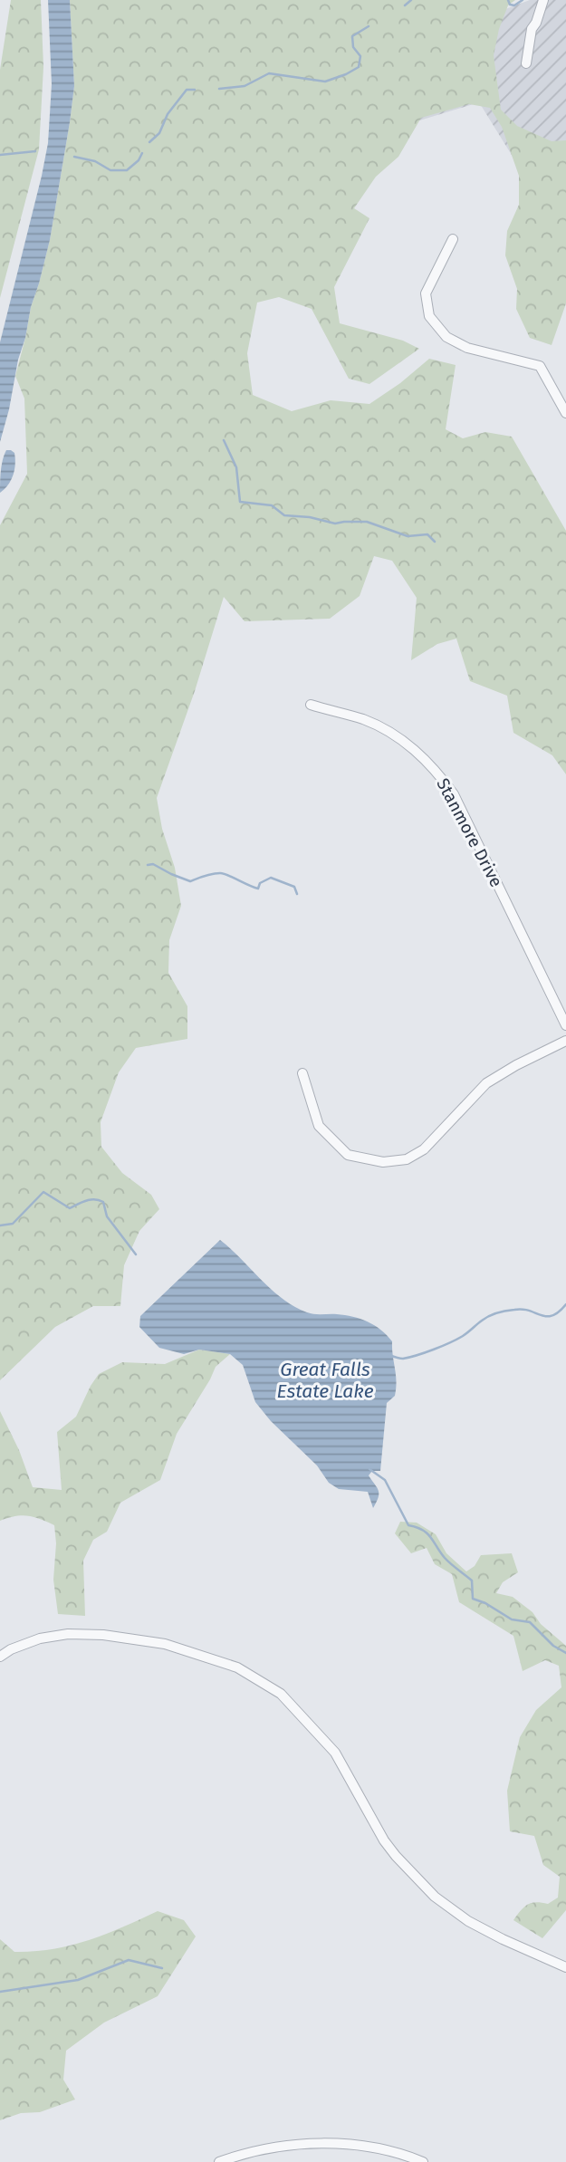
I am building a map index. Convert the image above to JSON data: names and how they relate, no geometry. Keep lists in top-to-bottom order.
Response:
{
  "streets": {
    "street": ["Stanmore Drive"]
  },
  "water": ["Great Falls Estate Lake"]
}
